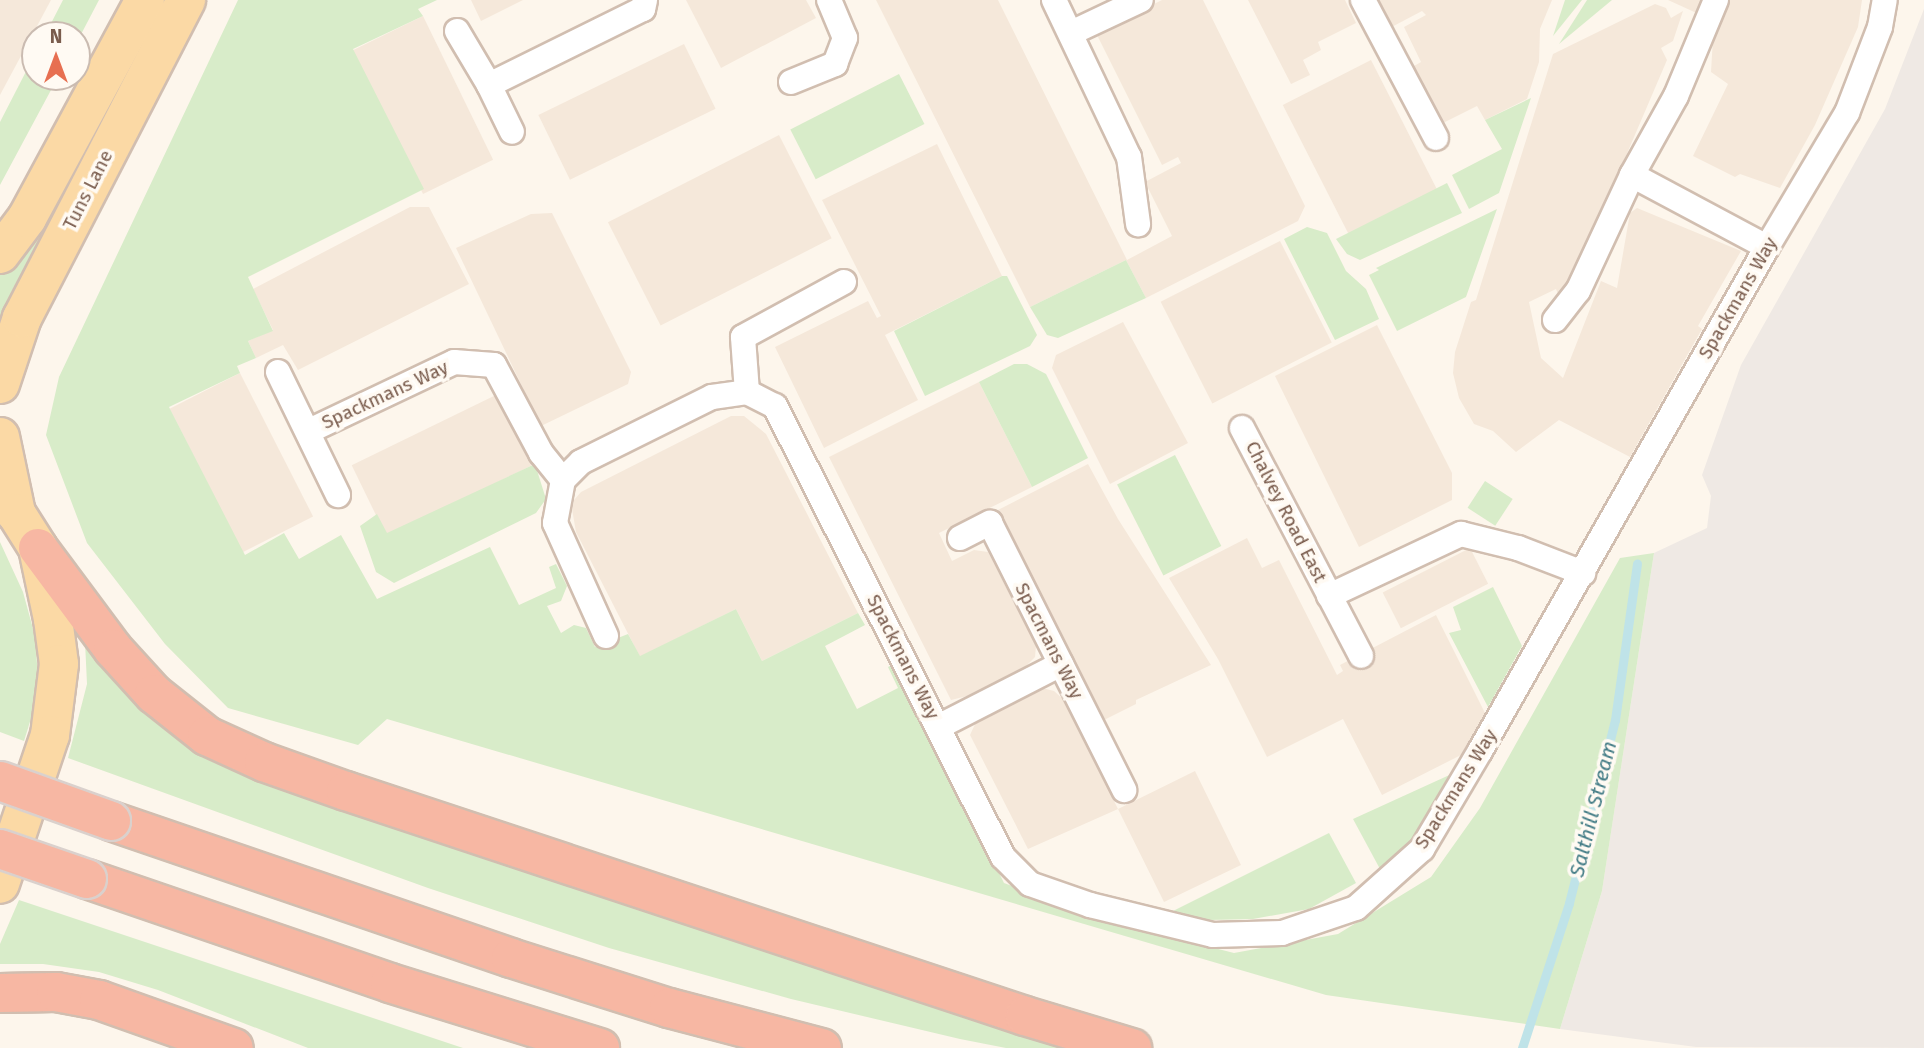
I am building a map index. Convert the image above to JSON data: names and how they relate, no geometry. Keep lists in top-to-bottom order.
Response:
{
  "streets": {
    "main road": ["Tuns Lane"],
    "street": ["Spackmans Way", "Chalvey Road East", "Spacmans Way"]
  },
  "crossings": [
    ["Spackmans Way", "Chalvey Road East"]
  ],
  "water": ["Salthill Stream"],
  "north": "top"
}
